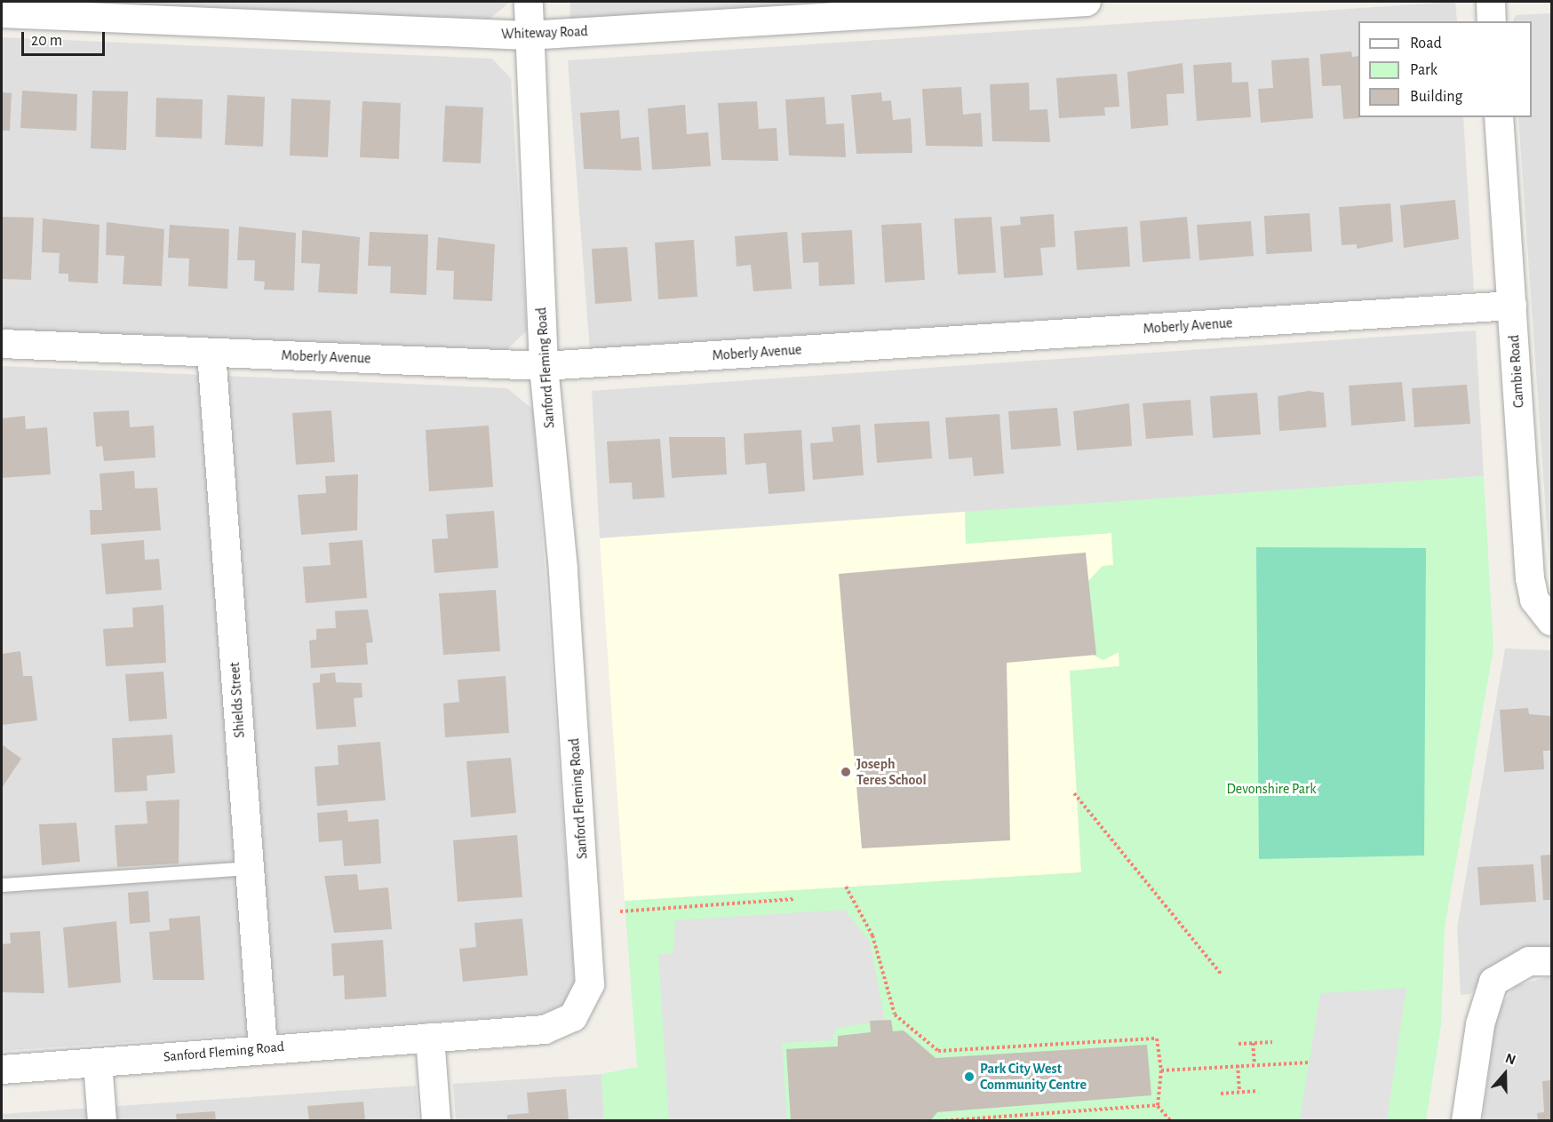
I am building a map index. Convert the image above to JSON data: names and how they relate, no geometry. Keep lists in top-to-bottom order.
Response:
{
  "streets": {
    "street": [
      "Whiteway Road",
      "Moberly Avenue",
      "Sanford Fleming Road",
      "Cambie Road",
      "Shields Street"
    ]
  },
  "crossings": [
    ["Whiteway Road", "Sanford Fleming Road"],
    ["Moberly Avenue", "Sanford Fleming Road"],
    ["Moberly Avenue", "Cambie Road"],
    ["Moberly Avenue", "Shields Street"],
    ["Sanford Fleming Road", "Shields Street"]
  ],
  "parks": ["Devonshire Park"],
  "places": ["Joseph Teres School", "Park City West Community Centre"],
  "legend": ["Road", "Park", "Building"],
  "scale_bar": "20 m",
  "north": "top"
}
